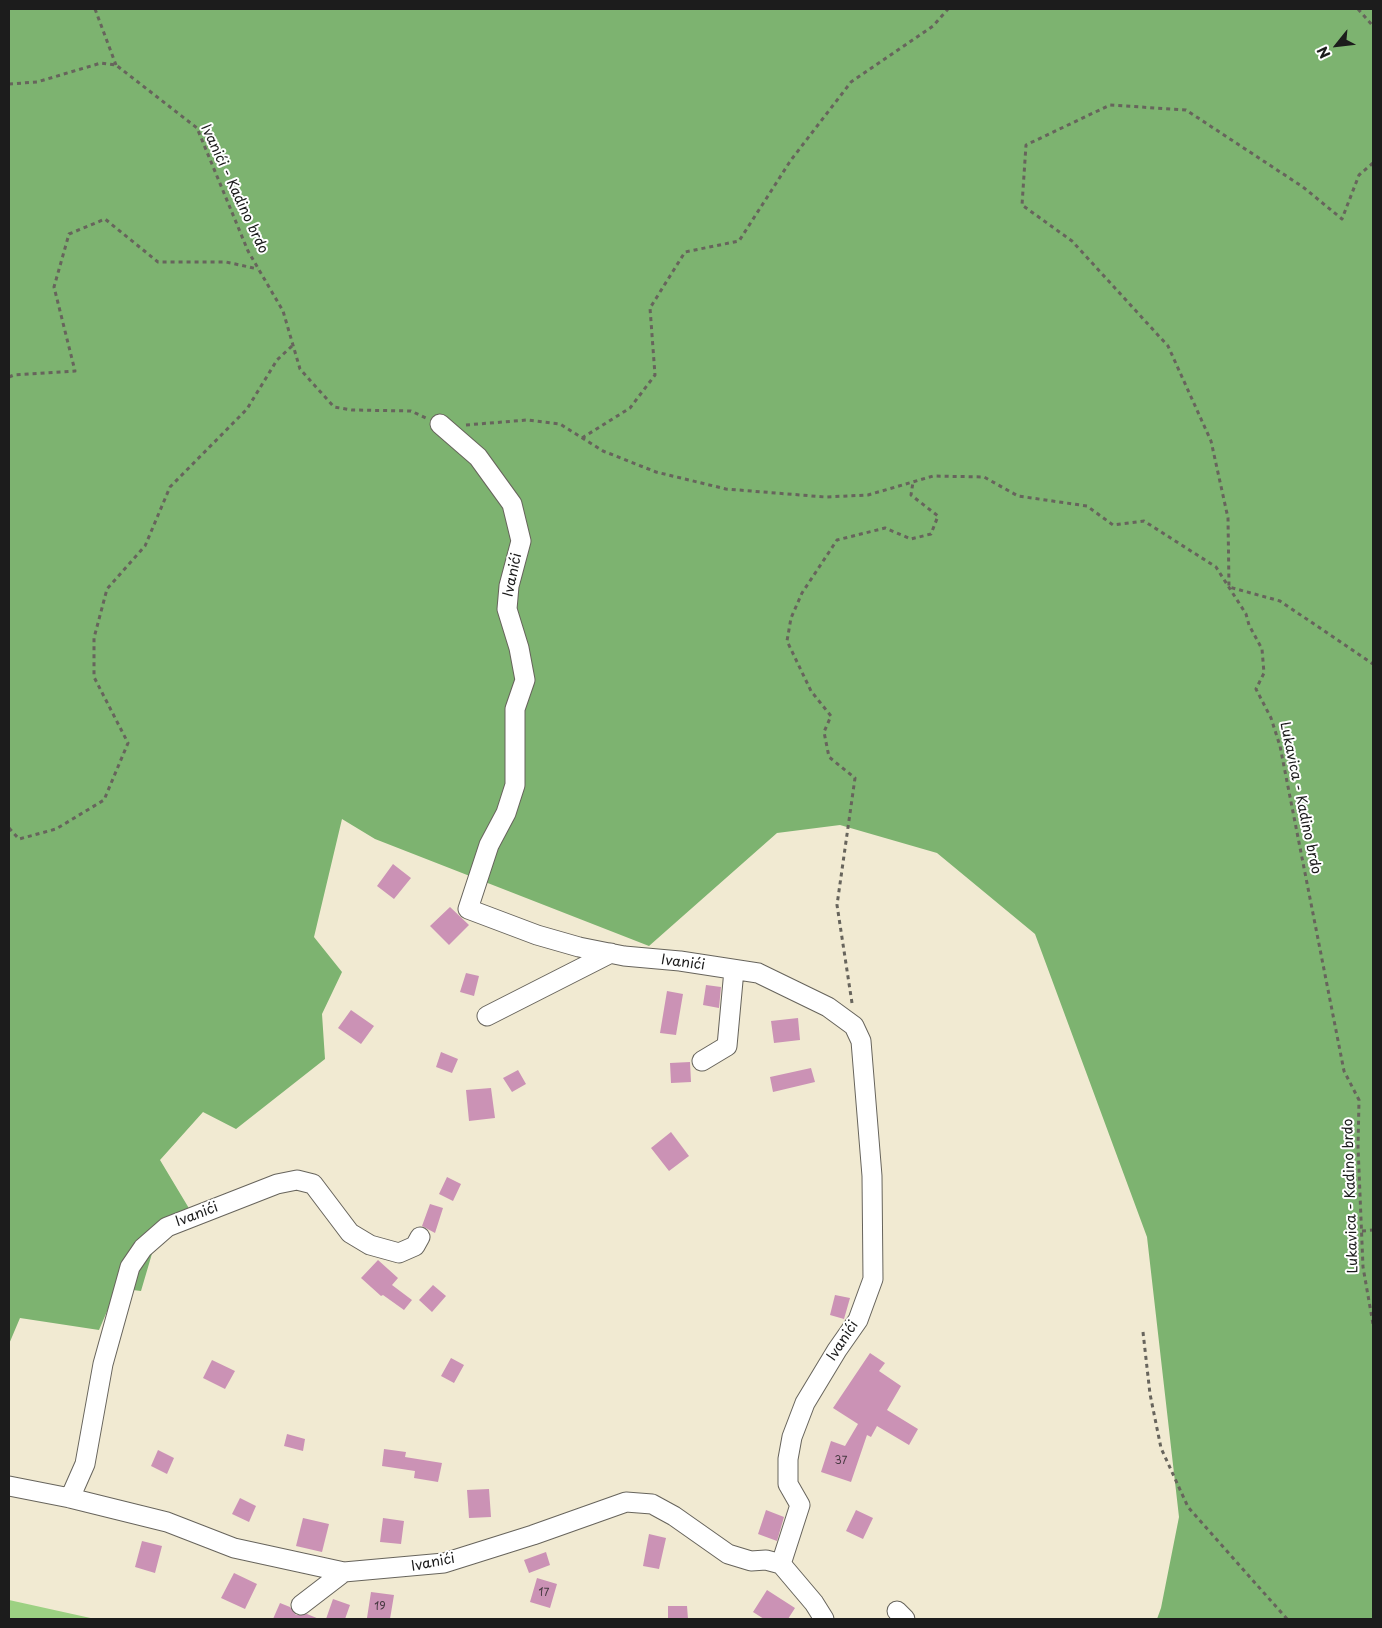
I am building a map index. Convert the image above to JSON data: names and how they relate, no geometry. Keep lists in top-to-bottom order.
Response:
{
  "streets": {
    "street": ["Ivanići"],
    "path": ["Ivanići - Kadino brdo", "Lukavica - Kadino brdo"]
  },
  "crossings": [
    ["Ivanići - Kadino brdo", "Ivanići"],
    ["Ivanići - Kadino brdo", "Lukavica - Kadino brdo"],
    ["Ivanići", "Lukavica - Kadino brdo"]
  ],
  "house_numbers": ["37", "17", "19"],
  "north": "bottom left"
}
